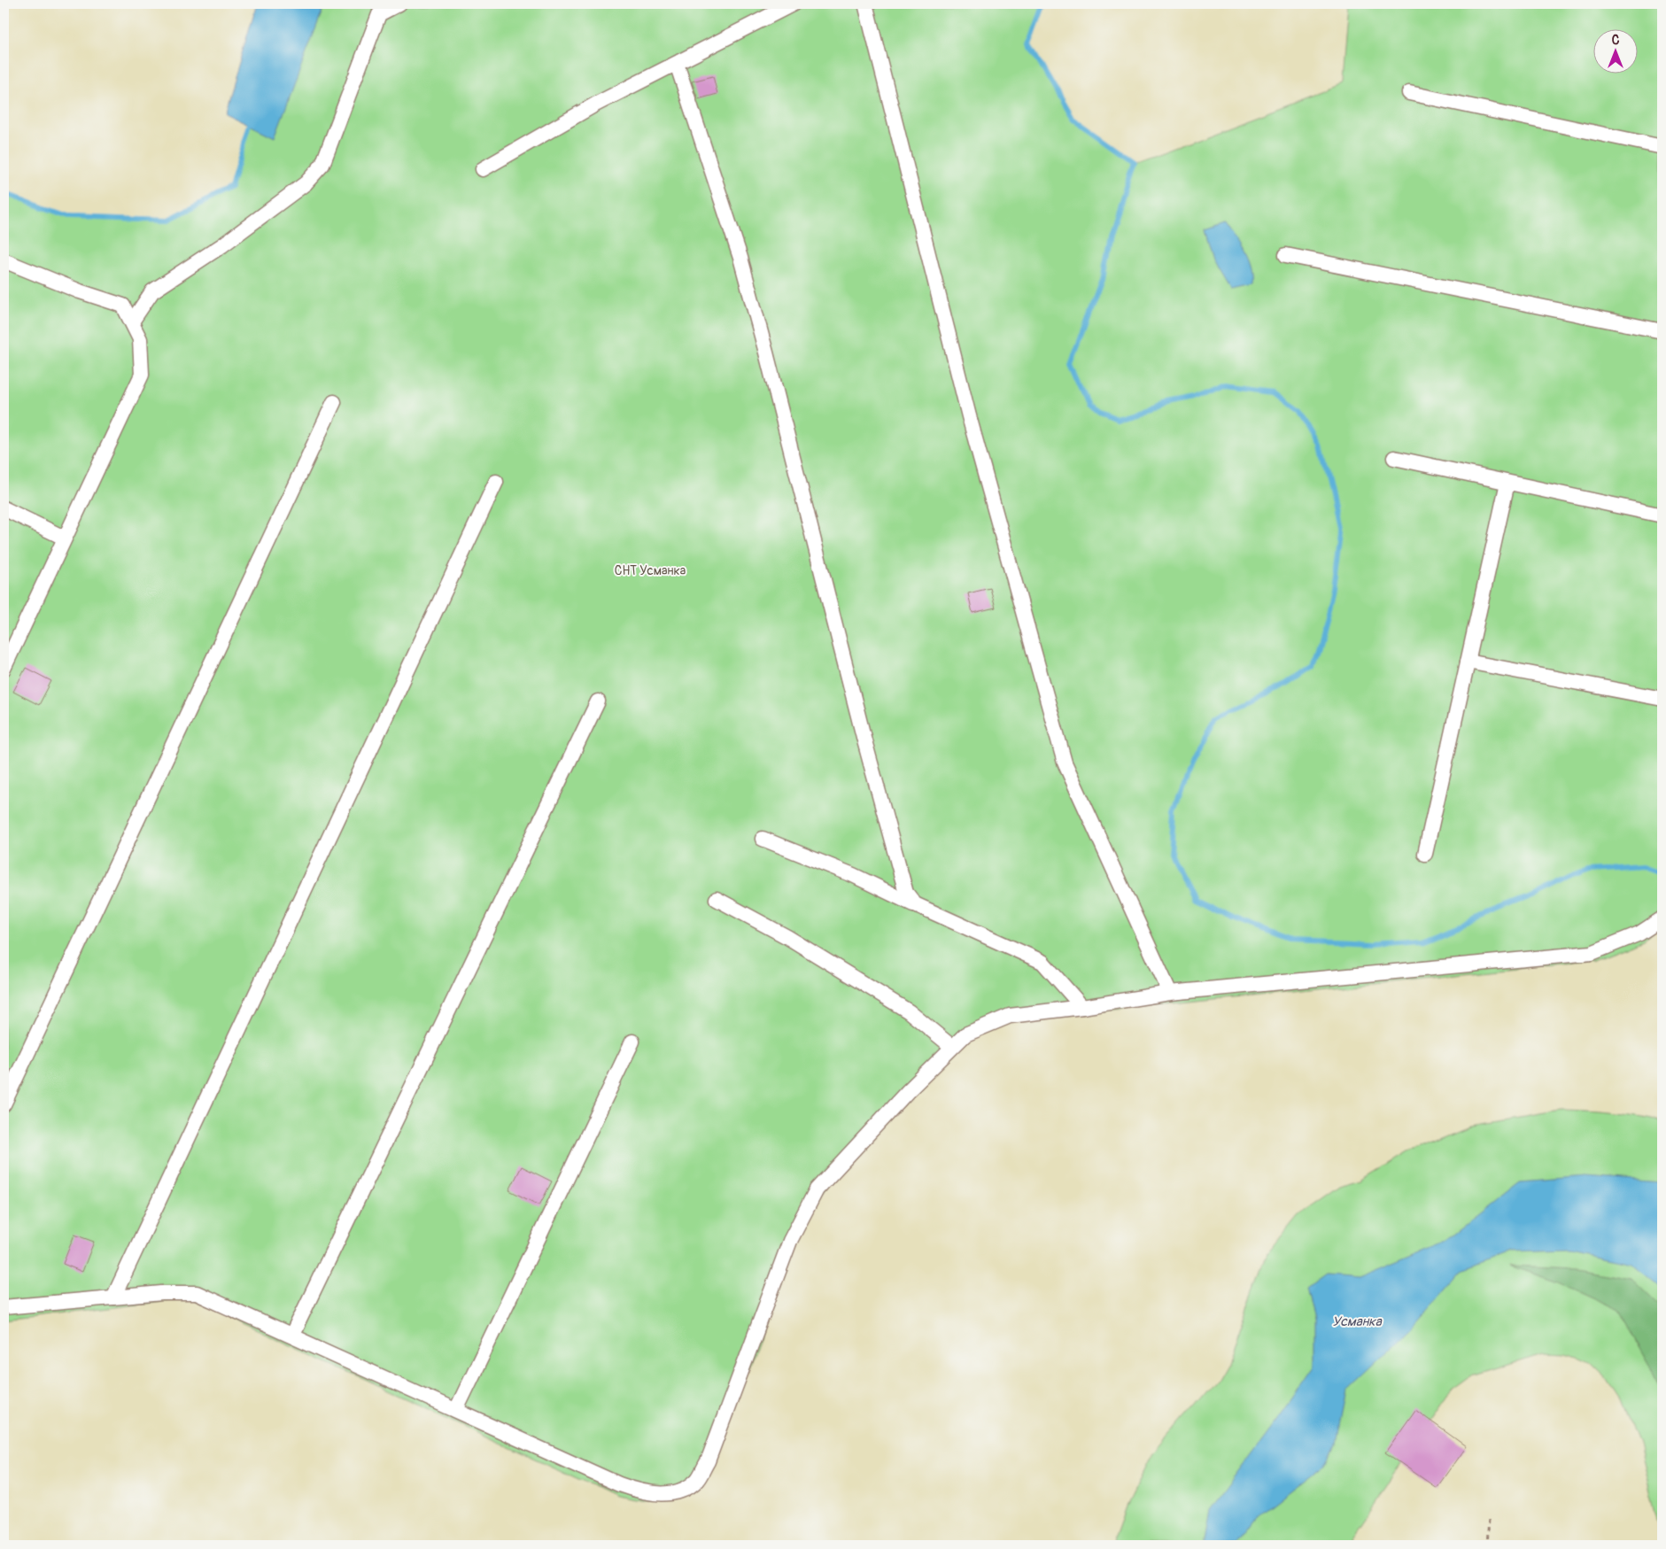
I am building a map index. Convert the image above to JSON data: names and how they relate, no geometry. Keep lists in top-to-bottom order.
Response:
{
  "water": ["Усманка"],
  "parks": ["СНТ Усманка"],
  "north": "top"
}
